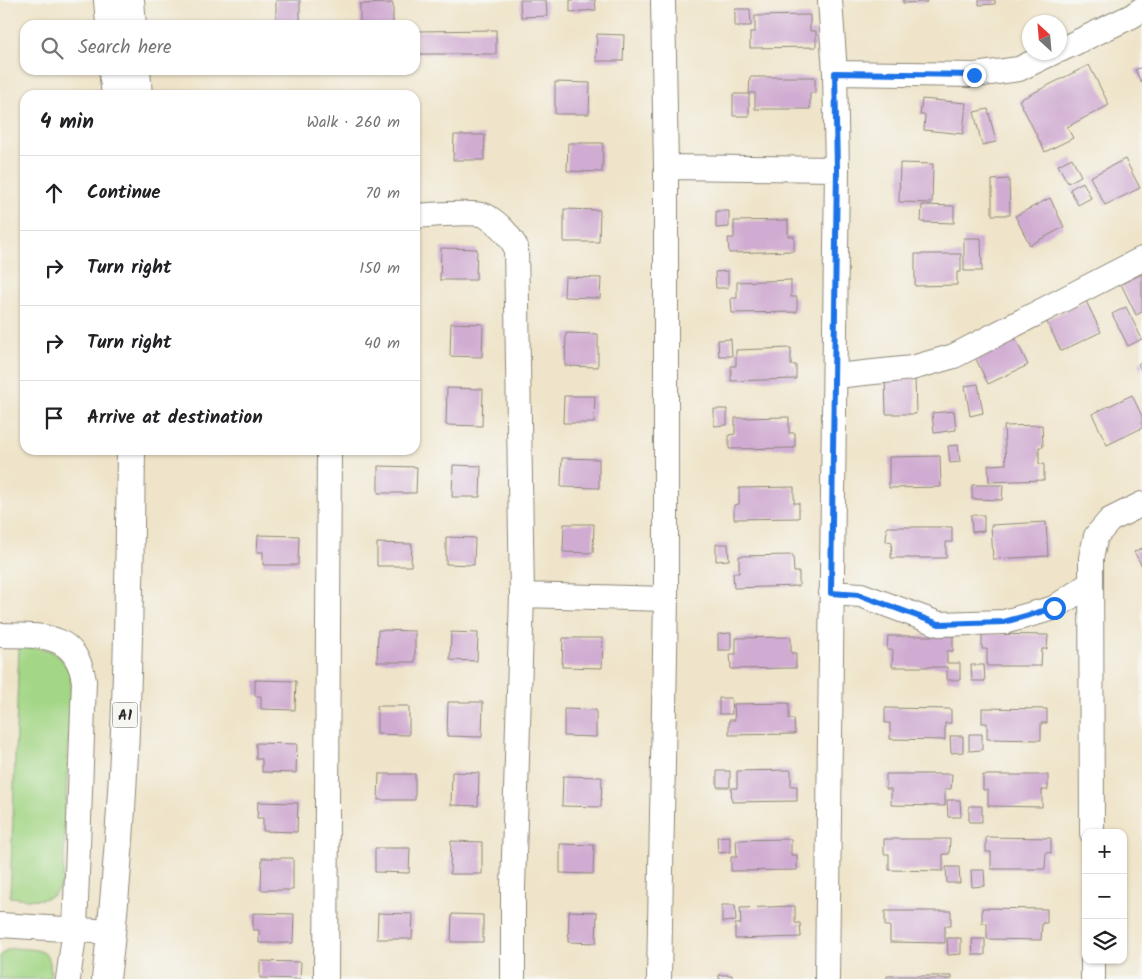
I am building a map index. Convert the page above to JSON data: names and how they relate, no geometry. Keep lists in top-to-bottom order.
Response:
{
  "streets": {
    "highway": ["A1"]
  },
  "north": "top left",
  "page": {
    "search": "Search here",
    "heading": ["4 min", "Walk · 260 m"],
    "list": [
      ["Continue", "70 m"],
      ["Turn right", "150 m"],
      ["Turn right", "40 m"],
      "Arrive at destination"
    ],
    "map_buttons": ["+", "−"]
  }
}
